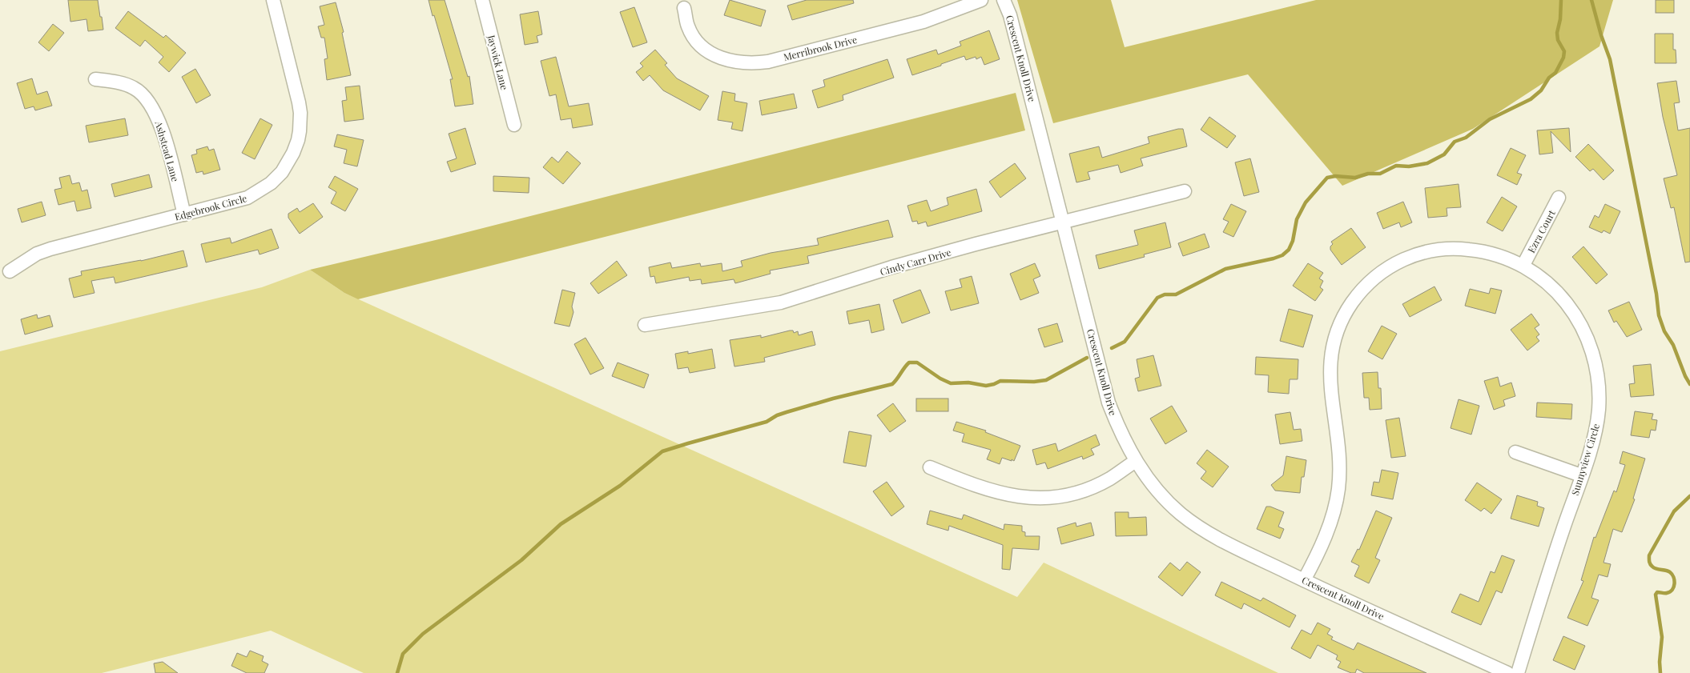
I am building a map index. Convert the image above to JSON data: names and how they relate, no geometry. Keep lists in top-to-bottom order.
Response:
{
  "streets": {
    "street": [
      "Merribrook Drive",
      "Crescent Knoll Drive",
      "Jaywick Lane",
      "Ashstead Lane",
      "Edgebrook Circle",
      "Ezra Court",
      "Cindy Carr Drive",
      "Sunnyview Circle"
    ]
  },
  "crossings": [
    ["Crescent Knoll Drive", "Cindy Carr Drive"],
    ["Crescent Knoll Drive", "Sunnyview Circle"],
    ["Ashstead Lane", "Edgebrook Circle"],
    ["Ezra Court", "Sunnyview Circle"]
  ]
}
